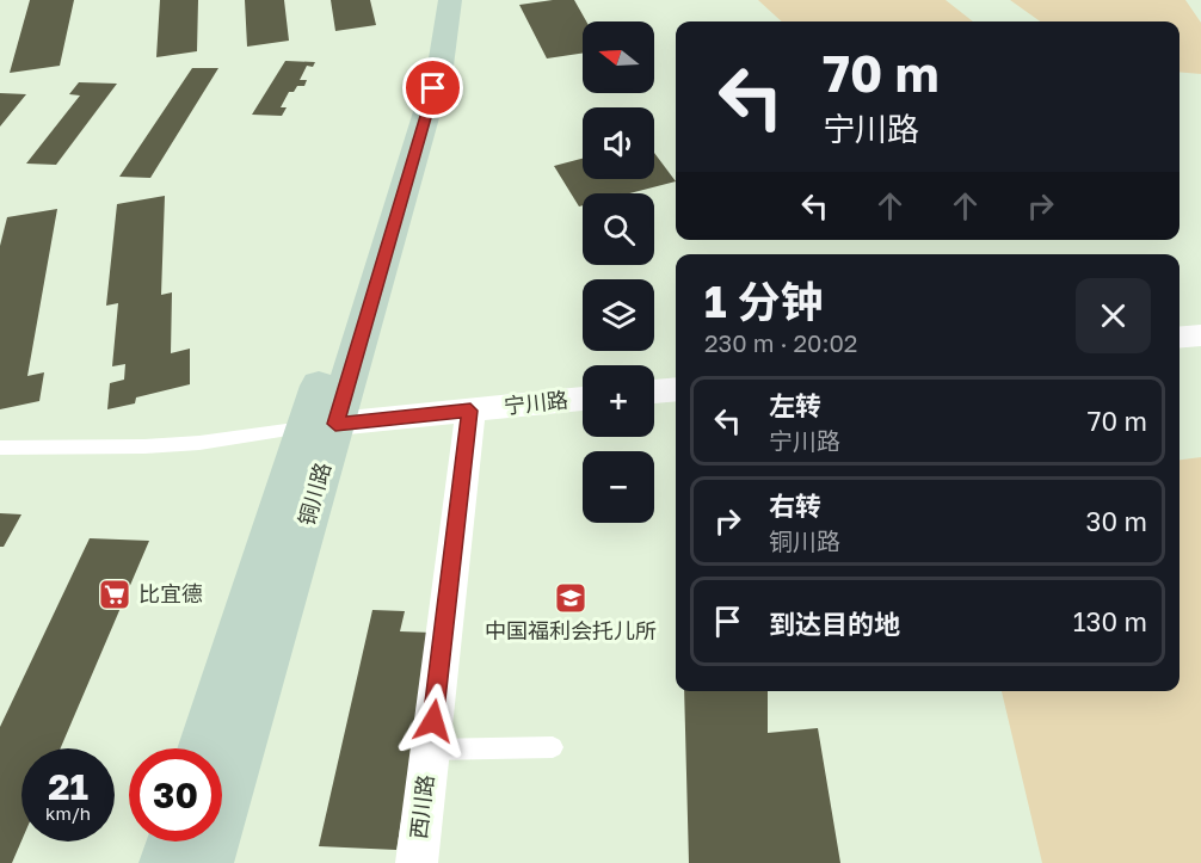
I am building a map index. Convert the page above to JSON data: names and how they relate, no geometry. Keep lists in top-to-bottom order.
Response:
{
  "streets": {
    "main road": ["铜川路"],
    "street": ["宁川路", "西川路"]
  },
  "crossings": [
    ["宁川路", "铜川路"],
    ["宁川路", "西川路"]
  ],
  "places": {
    "supermarket": ["比宜德"],
    "school or university": ["中国福利会托儿所"]
  },
  "north": "left",
  "page": {
    "map_buttons": ["+", "−"],
    "turn": ["70 m", "宁川路"],
    "heading": ["1 分钟", "230 m · 20:02"],
    "list": [
      {
        "name": "左转",
        "note": "宁川路",
        "value": "70 m"
      },
      {
        "name": "右转",
        "note": "铜川路",
        "value": "30 m"
      },
      {
        "name": "到达目的地",
        "value": "130 m"
      }
    ],
    "speed": "21 km/h",
    "limit": "30"
  }
}
